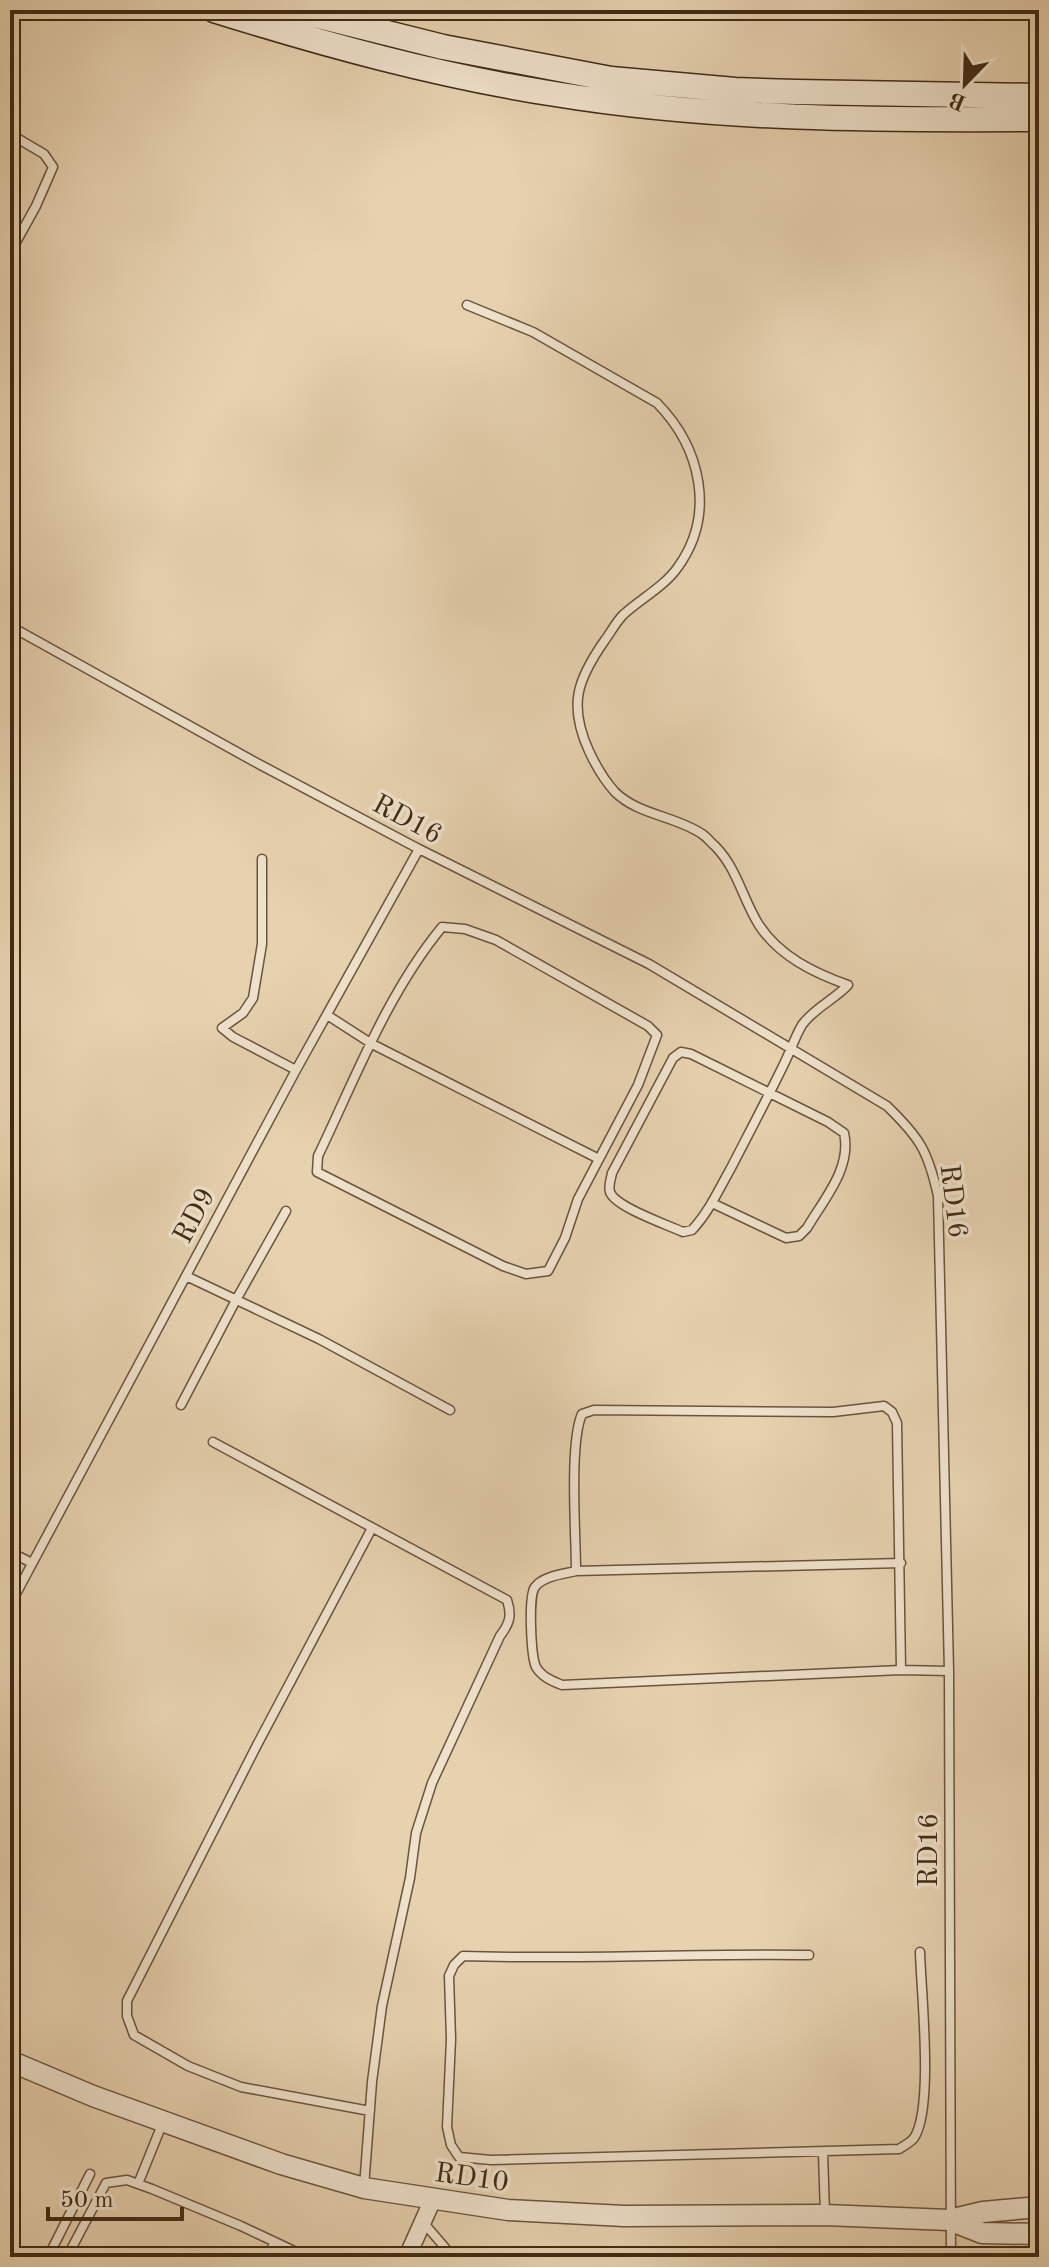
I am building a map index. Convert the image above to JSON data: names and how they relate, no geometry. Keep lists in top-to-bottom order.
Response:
{
  "streets": {
    "street": ["RD10"],
    "lane": ["RD16", "RD9"]
  },
  "crossings": [
    ["RD16", "RD9"],
    ["RD16", "RD10"]
  ],
  "scale_bar": "50 m",
  "north": "bottom left"
}
